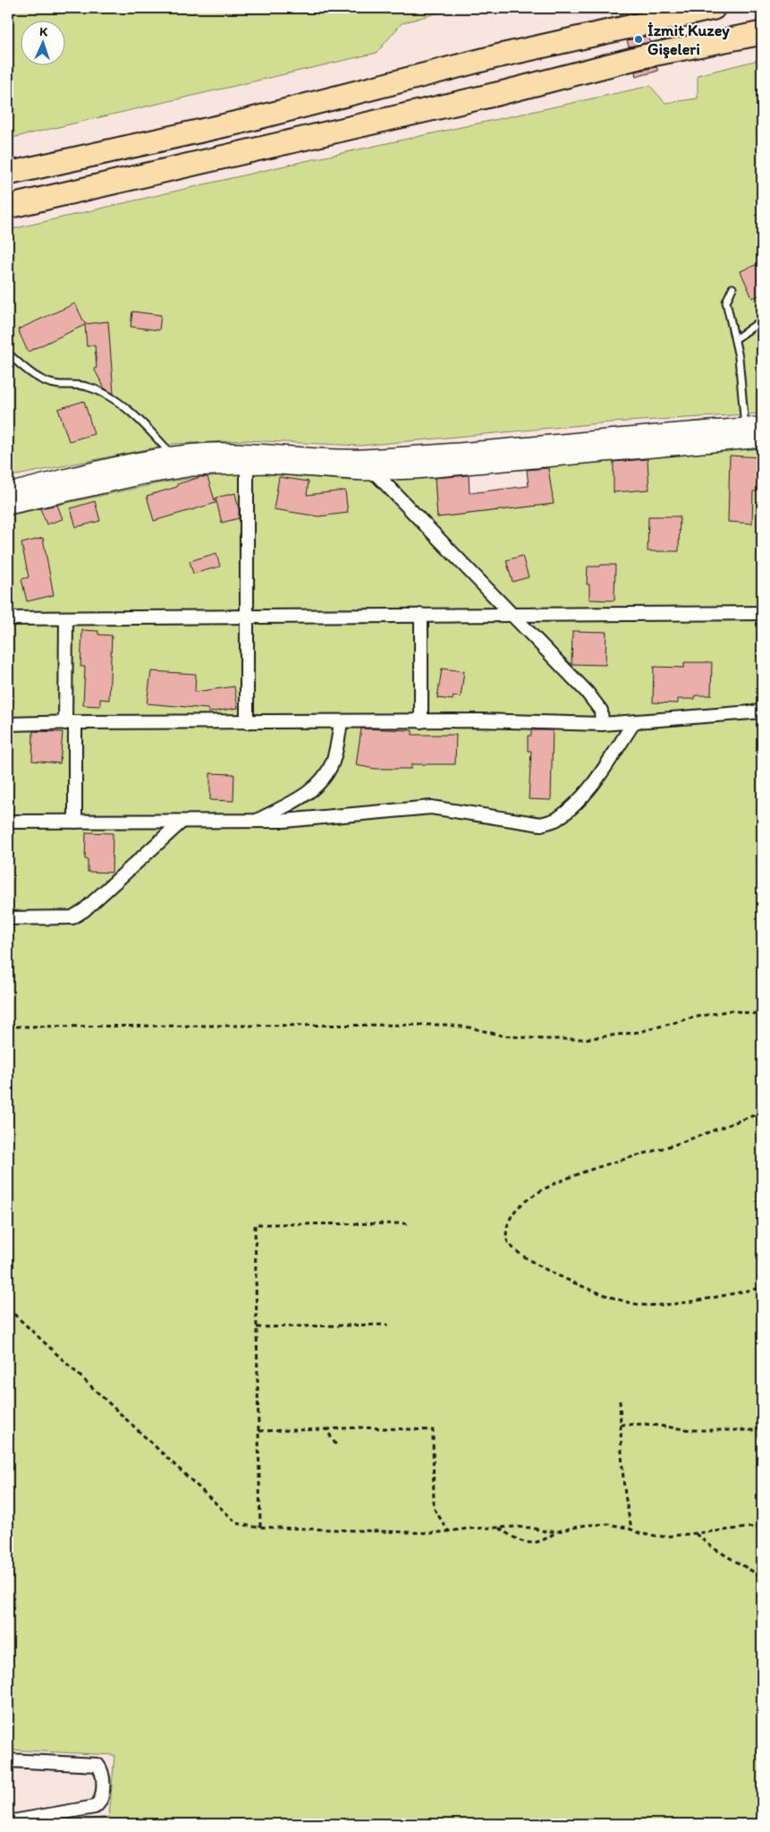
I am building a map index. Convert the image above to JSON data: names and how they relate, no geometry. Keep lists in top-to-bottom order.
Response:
{
  "places": ["İzmit Kuzey Gişeleri"],
  "north": "top"
}
